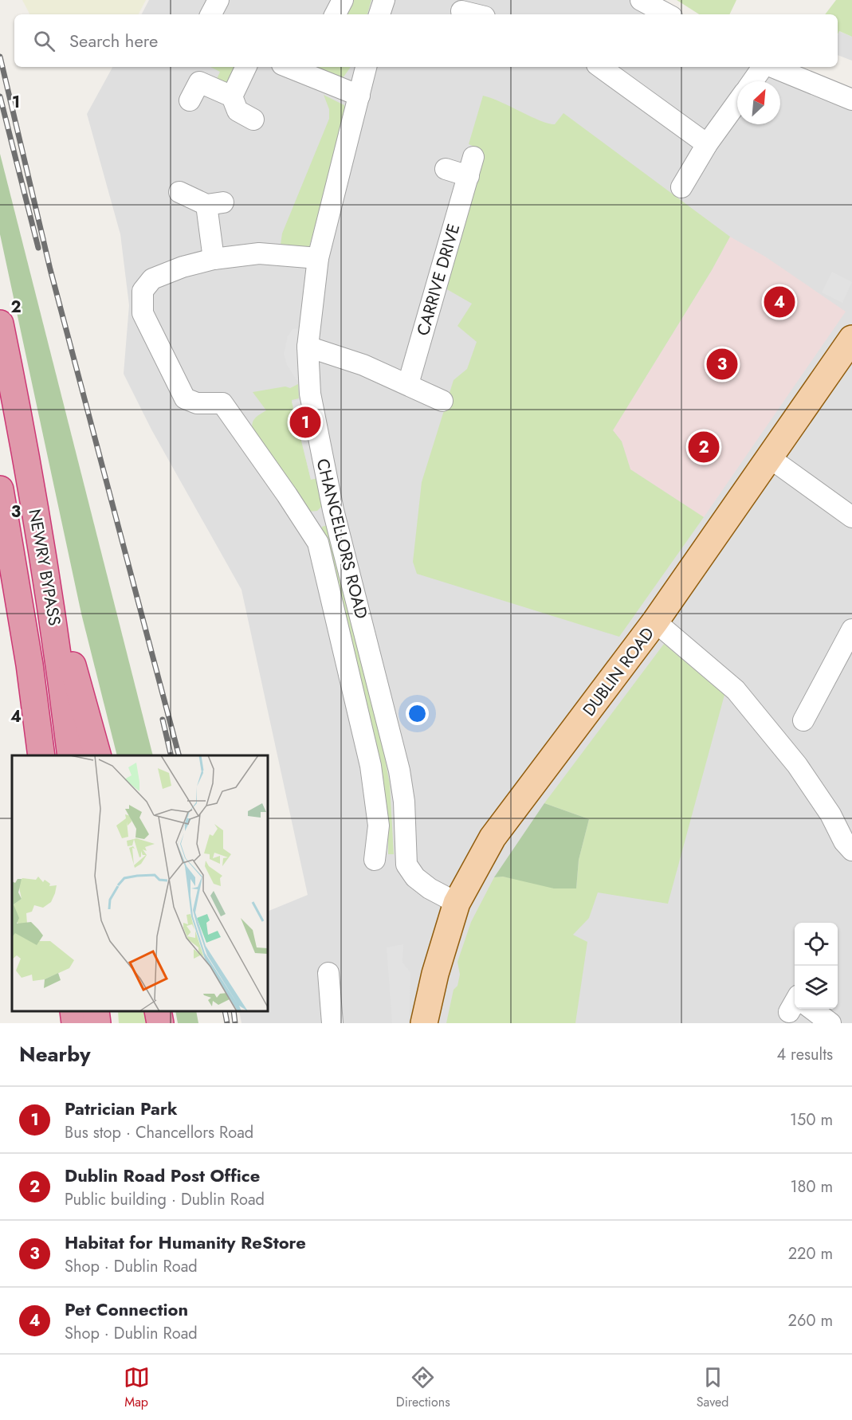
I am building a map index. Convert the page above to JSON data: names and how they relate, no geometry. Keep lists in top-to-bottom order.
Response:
{
  "streets": {
    "highway": ["NEWRY BYPASS"],
    "main road": ["DUBLIN ROAD"],
    "street": ["CARRIVE DRIVE", "CHANCELLORS ROAD"]
  },
  "crossings": [
    ["CHANCELLORS ROAD", "DUBLIN ROAD"]
  ],
  "north": "top right",
  "page": {
    "search": "Search here",
    "pins": [
      "4",
      "3",
      "1",
      "2"
    ],
    "heading": ["Nearby", "4 results"],
    "list": [
      {
        "mark": "1",
        "name": "Patrician Park",
        "note": "Bus stop · Chancellors Road",
        "value": "150 m"
      },
      {
        "mark": "2",
        "name": "Dublin Road Post Office",
        "note": "Public building · Dublin Road",
        "value": "180 m"
      },
      {
        "mark": "3",
        "name": "Habitat for Humanity ReStore",
        "note": "Shop · Dublin Road",
        "value": "220 m"
      },
      {
        "mark": "4",
        "name": "Pet Connection",
        "note": "Shop · Dublin Road",
        "value": "260 m"
      }
    ],
    "nav": ["Map", "Directions", "Saved"]
  },
  "grid": {
    "rows": [
      "1",
      "2",
      "3",
      "4"
    ]
  }
}
